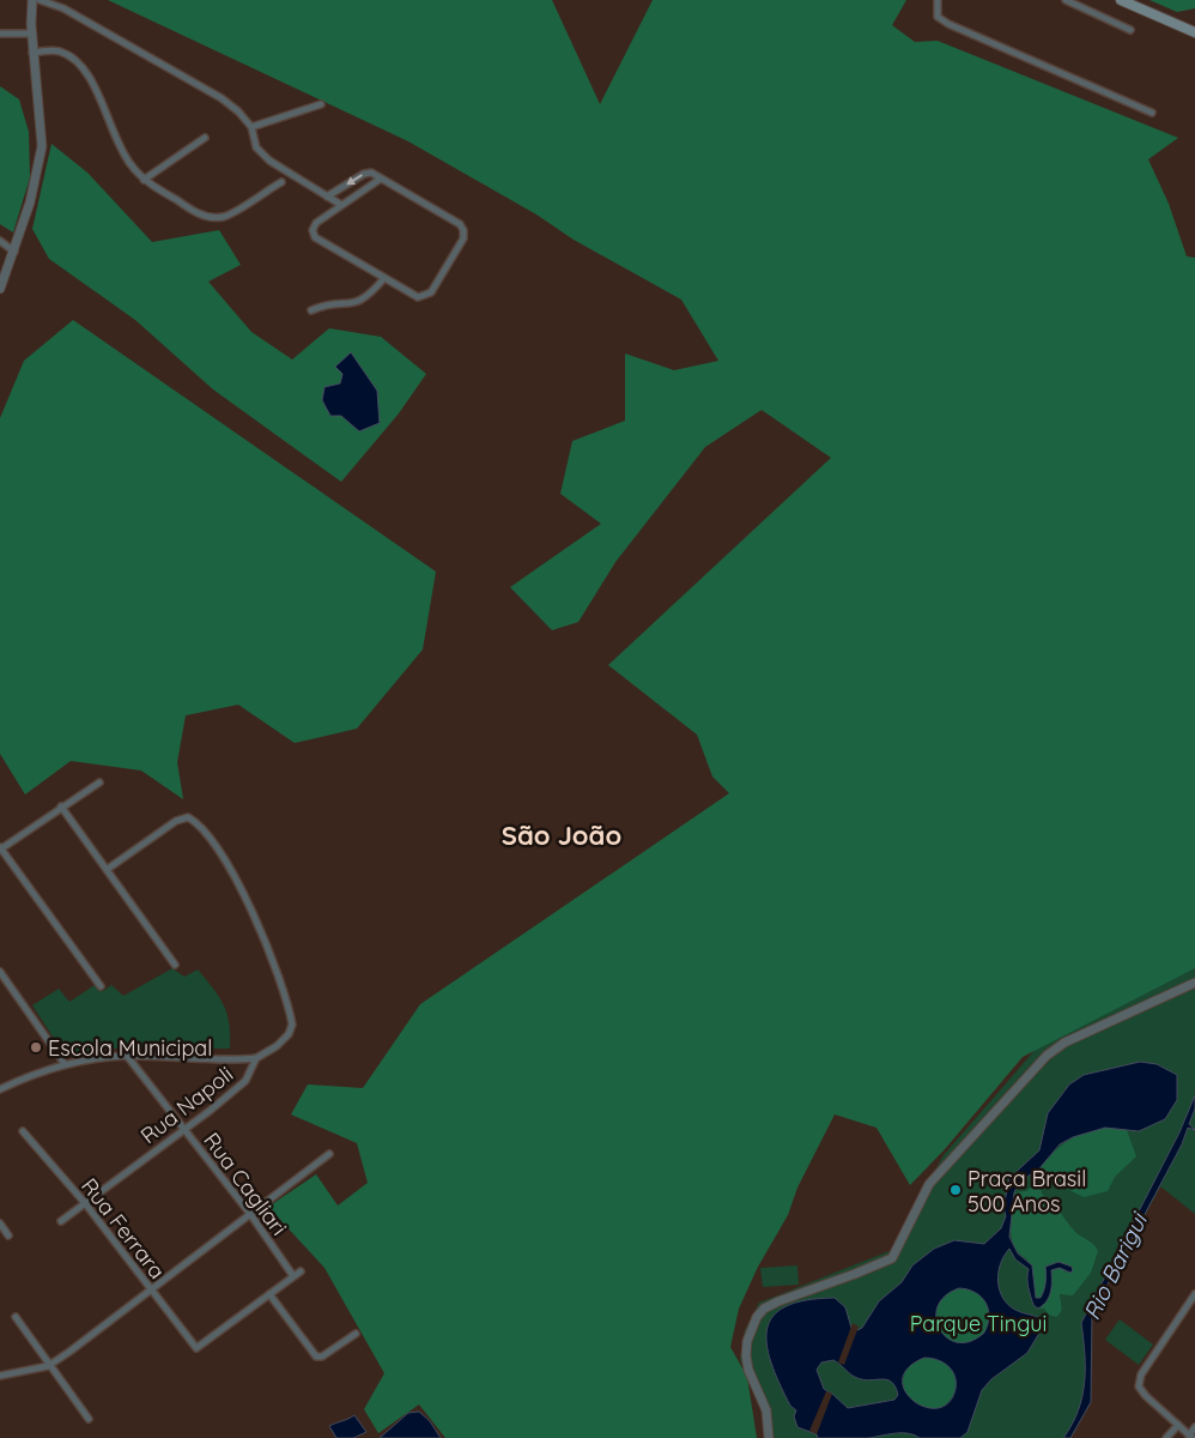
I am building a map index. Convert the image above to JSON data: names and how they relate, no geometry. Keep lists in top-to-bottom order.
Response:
{
  "streets": {
    "street": ["Rua Napoli", "Rua Cagliari", "Rua Ferrara"]
  },
  "crossings": [
    ["Rua Napoli", "Rua Cagliari"],
    ["Rua Napoli", "Rua Ferrara"]
  ],
  "districts": ["São João"],
  "water": ["Rio Barigui"],
  "parks": ["Parque Tingui"],
  "places": ["Escola Municipal", "Praça Brasil 500 Anos"]
}
